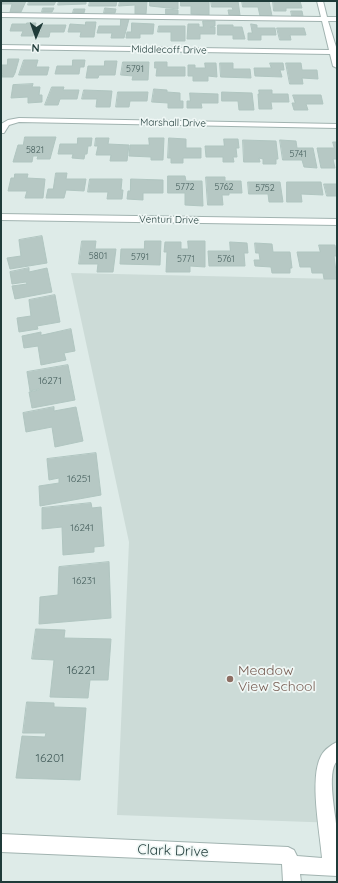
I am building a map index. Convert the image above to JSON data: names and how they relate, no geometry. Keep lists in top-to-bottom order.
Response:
{
  "streets": {
    "street": [
      "Middlecoff Drive",
      "Marshall Drive",
      "Venturi Drive",
      "Clark Drive"
    ]
  },
  "places": ["Meadow View School"],
  "house_numbers": [
    "5791",
    "5821",
    "5741",
    "5772",
    "5762",
    "5752",
    "5801",
    "5791",
    "5771",
    "5761",
    "16271",
    "16251",
    "16241",
    "16231",
    "16221",
    "16201"
  ],
  "north": "bottom"
}
